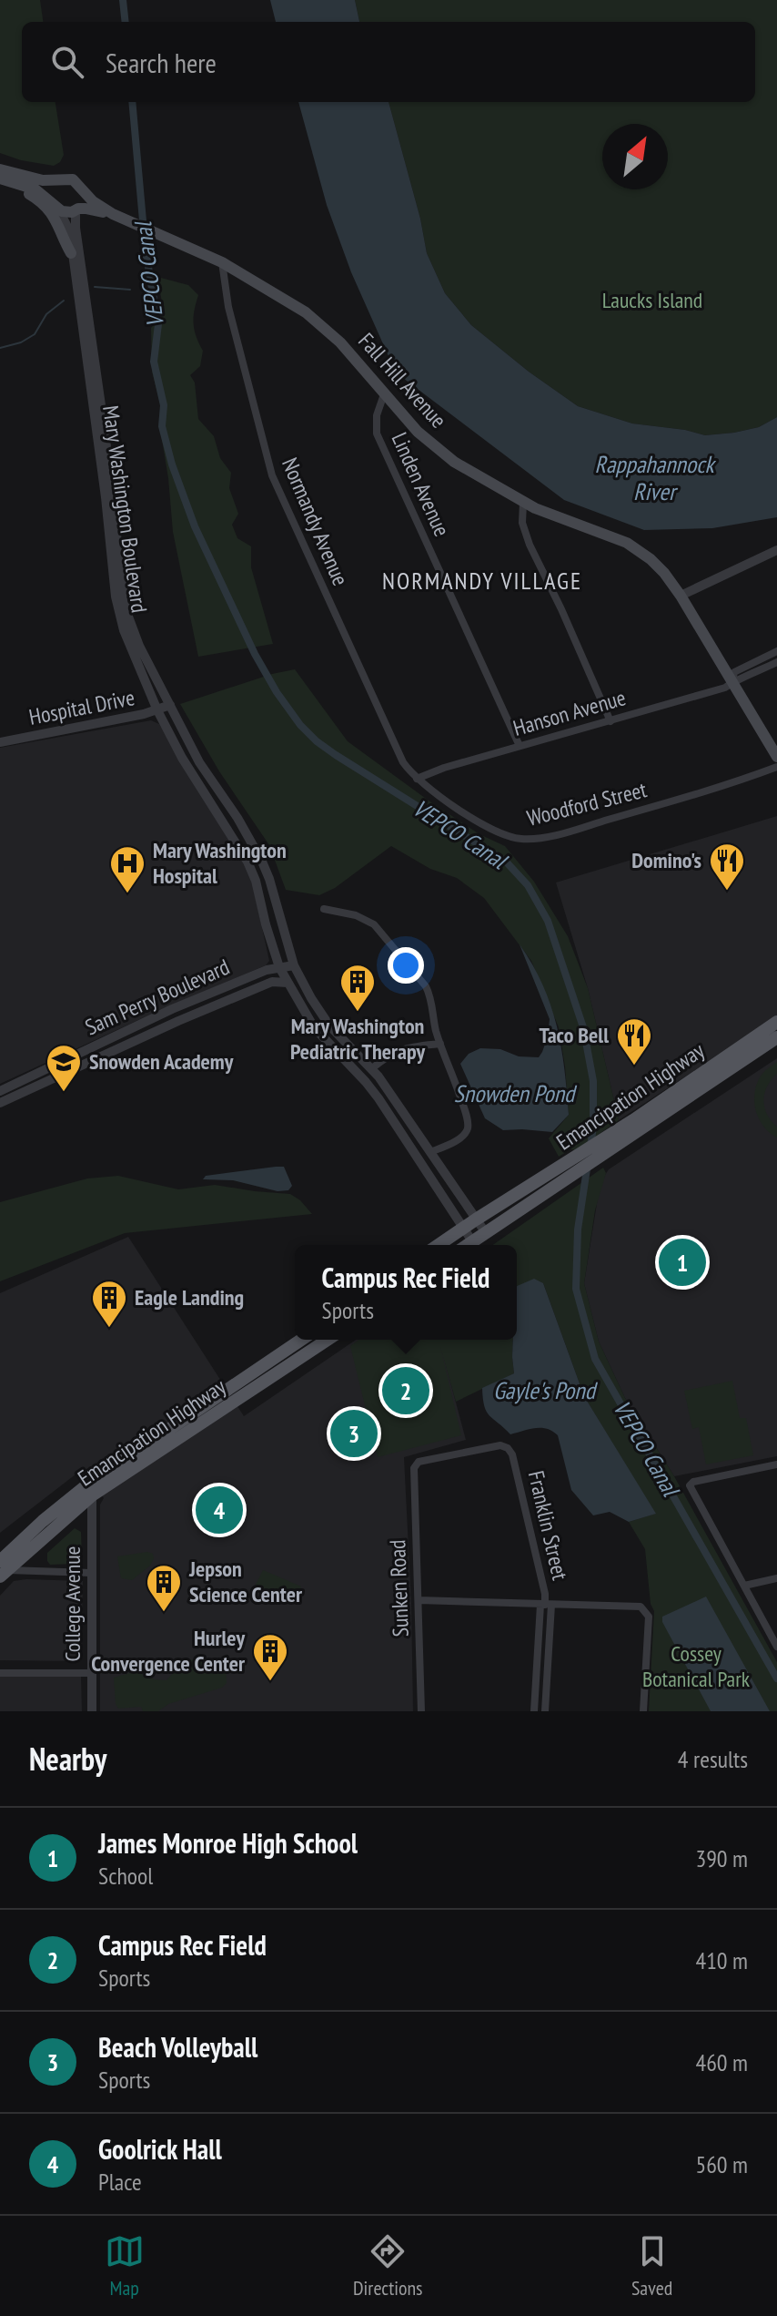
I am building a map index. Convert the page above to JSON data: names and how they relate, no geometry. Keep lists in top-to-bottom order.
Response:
{
  "streets": {
    "main road": ["Fall Hill Avenue", "Emancipation Highway"],
    "street": [
      "Linden Avenue",
      "Mary Washington Boulevard",
      "Normandy Avenue",
      "Hospital Drive",
      "Hanson Avenue",
      "Woodford Street",
      "Sam Perry Boulevard",
      "Franklin Street",
      "Sunken Road",
      "College Avenue"
    ]
  },
  "crossings": [
    ["Fall Hill Avenue", "Linden Avenue"],
    ["Fall Hill Avenue", "Mary Washington Boulevard"],
    ["Fall Hill Avenue", "Normandy Avenue"],
    ["Fall Hill Avenue", "Hanson Avenue"],
    ["Linden Avenue", "Hanson Avenue"],
    ["Mary Washington Boulevard", "Hospital Drive"],
    ["Mary Washington Boulevard", "Sam Perry Boulevard"],
    ["Mary Washington Boulevard", "Emancipation Highway"],
    ["Normandy Avenue", "Hanson Avenue"],
    ["Normandy Avenue", "Woodford Street"],
    ["Hanson Avenue", "Woodford Street"],
    ["Emancipation Highway", "College Avenue"],
    ["Franklin Street", "Sunken Road"]
  ],
  "districts": ["NORMANDY VILLAGE"],
  "water": [
    "VEPCO Canal",
    "Rappahannock River",
    "Snowden Pond",
    "Gayle's Pond"
  ],
  "parks": ["Laucks Island", "Cossey Botanical Park"],
  "places": {
    "restaurant": ["Domino's", "Taco Bell"],
    "hospital": ["Mary Washington Hospital"],
    "building": [
      "Mary Washington Pediatric Therapy",
      "Eagle Landing",
      "Jepson Science Center",
      "Hurley Convergence Center"
    ],
    "school or university": ["Snowden Academy"]
  },
  "north": "top right",
  "page": {
    "search": "Search here",
    "pins": [
      "1",
      "2",
      "3",
      "4"
    ],
    "popup": ["Campus Rec Field", "Sports"],
    "heading": ["Nearby", "4 results"],
    "list": [
      {
        "mark": "1",
        "name": "James Monroe High School",
        "note": "School",
        "value": "390 m"
      },
      {
        "mark": "2",
        "name": "Campus Rec Field",
        "note": "Sports",
        "value": "410 m"
      },
      {
        "mark": "3",
        "name": "Beach Volleyball",
        "note": "Sports",
        "value": "460 m"
      },
      {
        "mark": "4",
        "name": "Goolrick Hall",
        "note": "Place",
        "value": "560 m"
      }
    ],
    "nav": ["Map", "Directions", "Saved"]
  }
}
